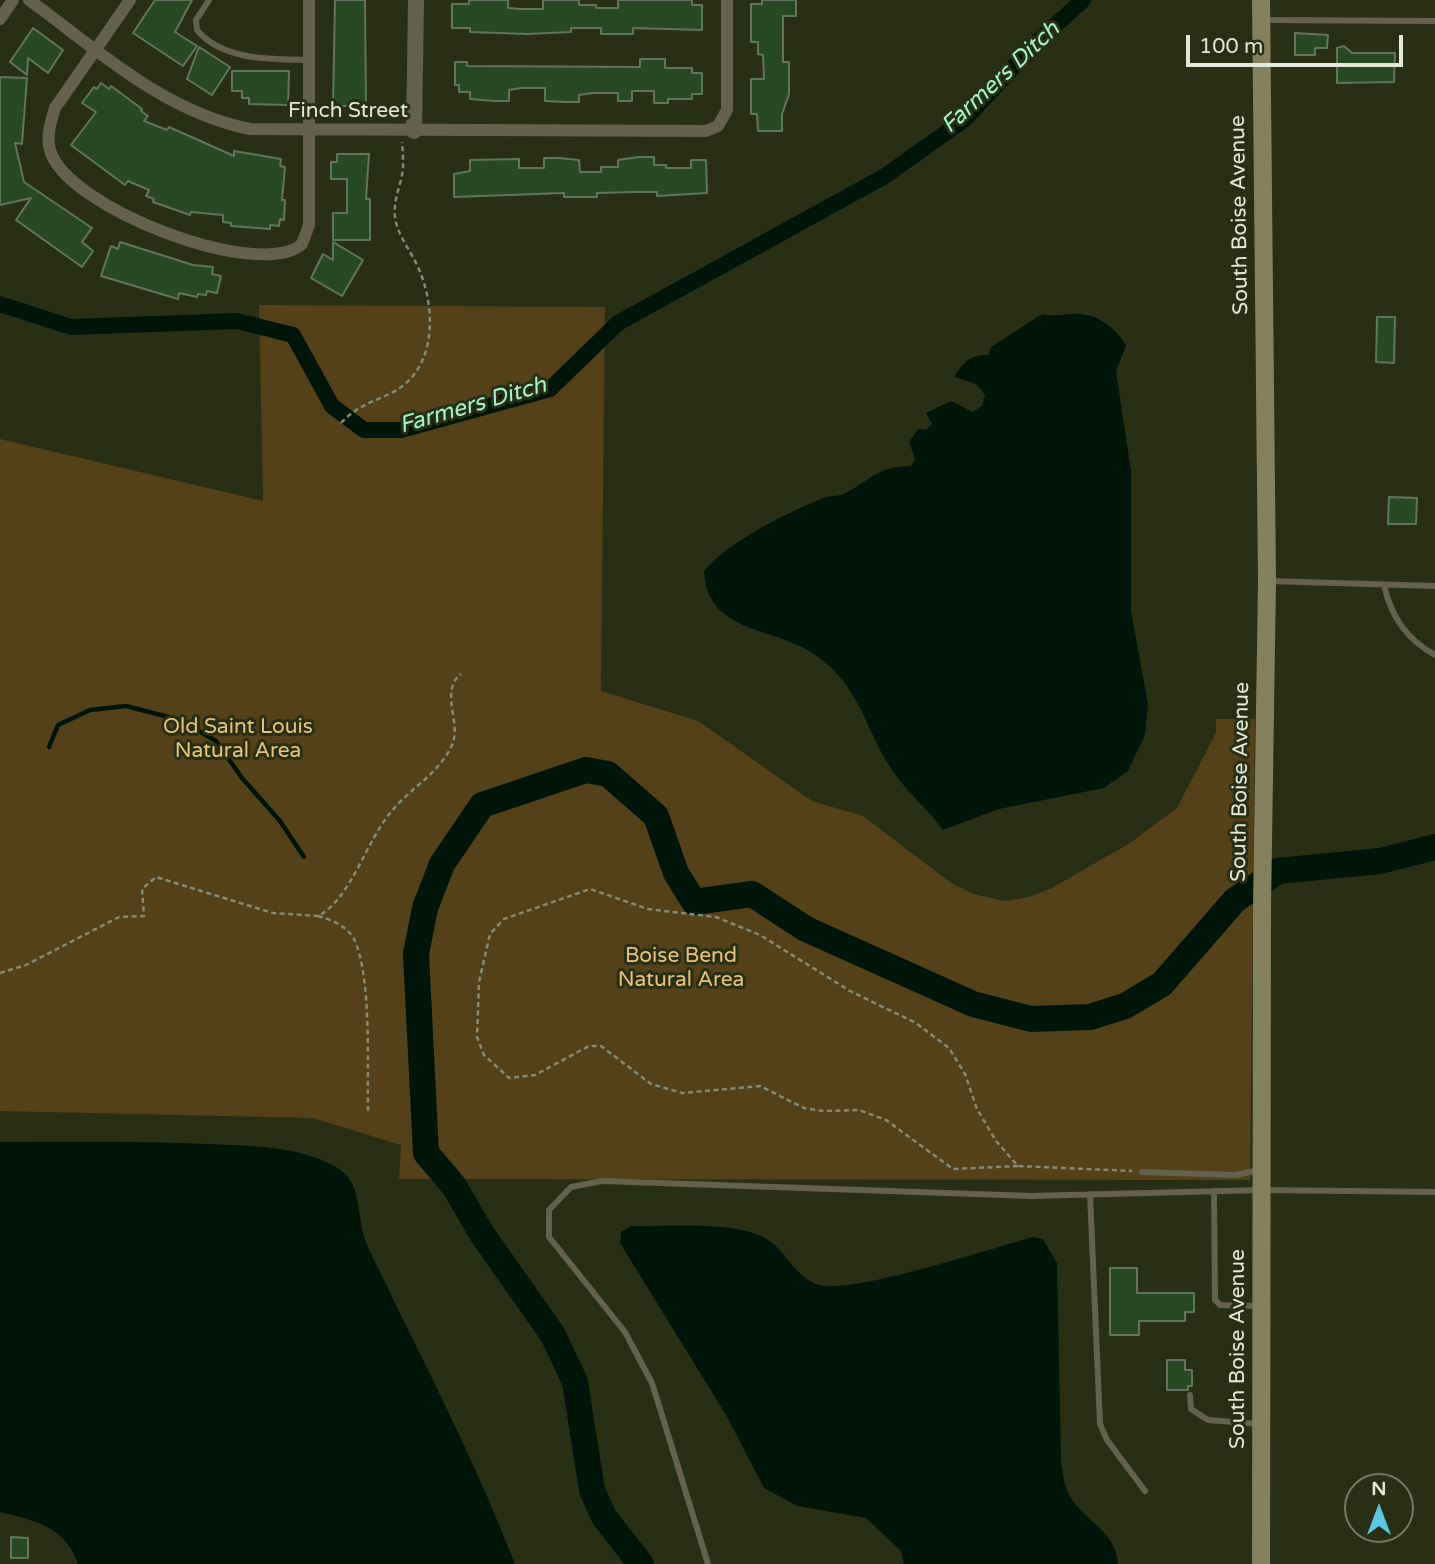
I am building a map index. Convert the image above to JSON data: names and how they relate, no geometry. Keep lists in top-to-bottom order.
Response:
{
  "streets": {
    "main road": ["South Boise Avenue"],
    "street": ["Finch Street"]
  },
  "water": ["Farmers Ditch"],
  "parks": ["Old Saint Louis Natural Area", "Boise Bend Natural Area"],
  "scale_bar": "100 m",
  "north": "top"
}
